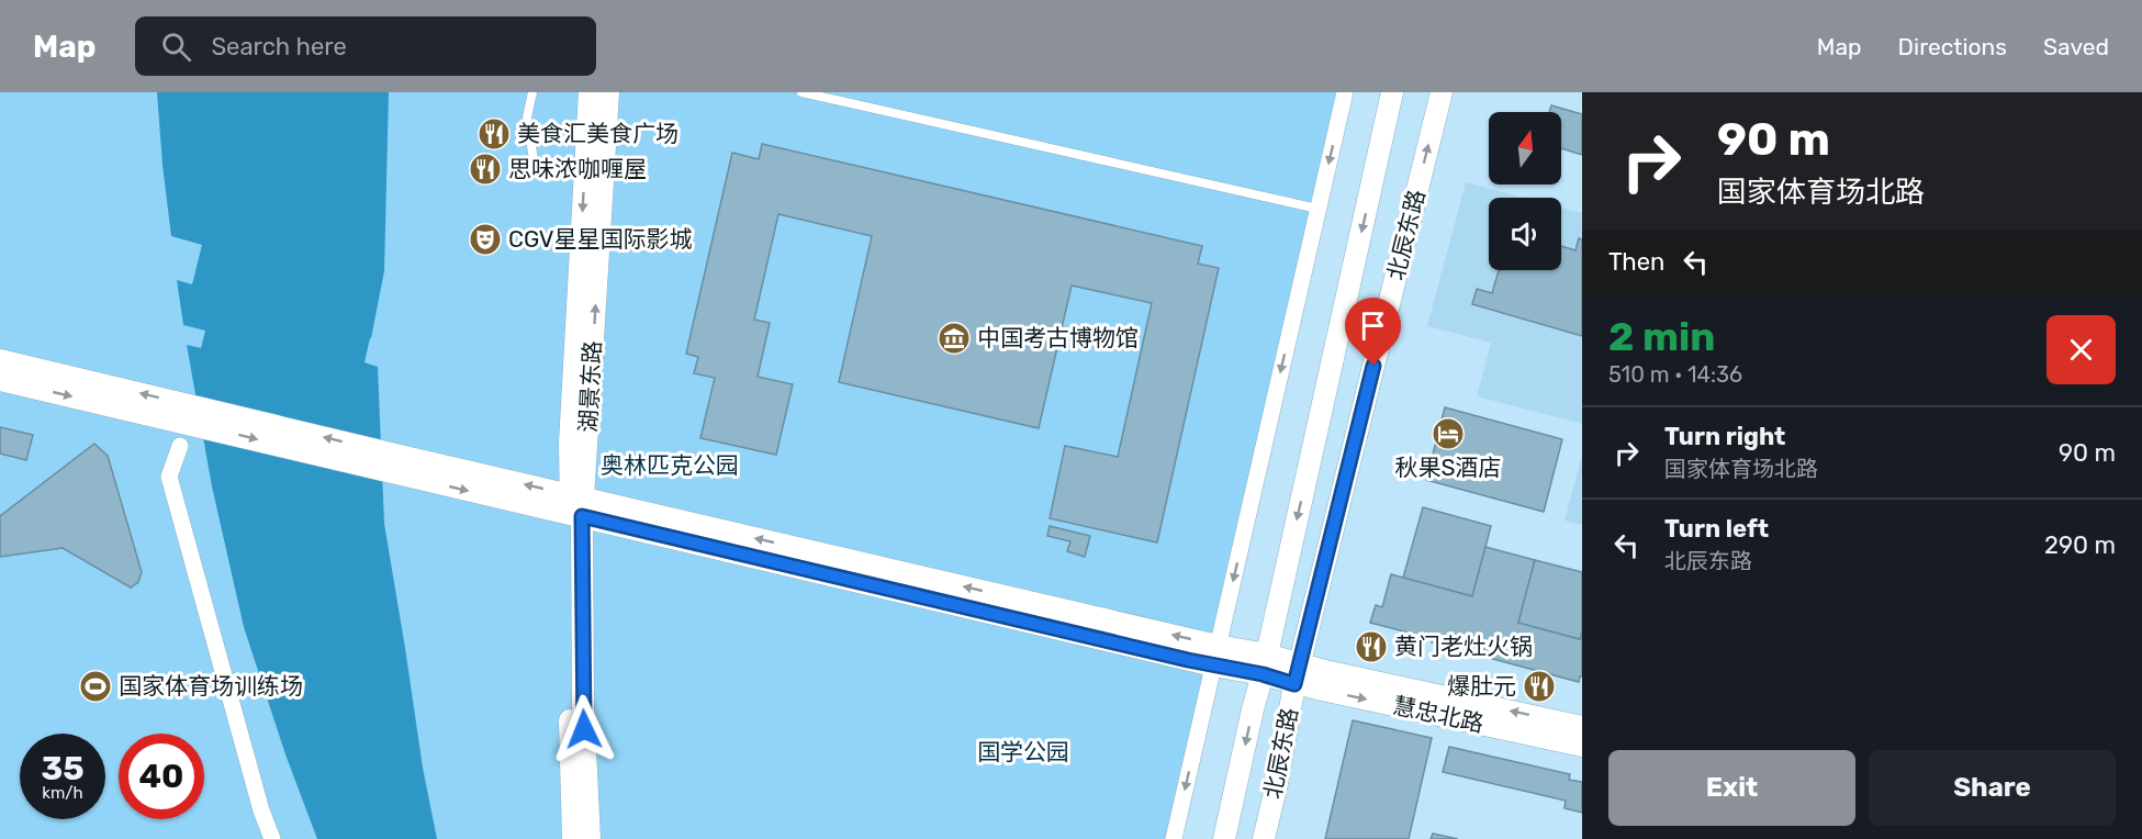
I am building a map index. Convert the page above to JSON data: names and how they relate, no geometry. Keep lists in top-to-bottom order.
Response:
{
  "streets": {
    "street": ["北辰东路", "湖景东路", "慧忠北路"]
  },
  "crossings": [
    ["北辰东路", "慧忠北路"]
  ],
  "parks": ["奥林匹克公园", "国学公园"],
  "places": {
    "restaurant": [
      "美食汇美食广场",
      "思味浓咖喱屋",
      "黄门老灶火锅",
      "爆肚元"
    ],
    "theatre": ["CGV星星国际影城"],
    "museum": ["中国考古博物馆"],
    "hotel": ["秋果S酒店"],
    "sports": ["国家体育场训练场"]
  },
  "north": "top",
  "page": {
    "header": "Map",
    "search": "Search here",
    "nav": ["Map", "Directions", "Saved"],
    "turn": ["90 m", "国家体育场北路"],
    "then": "Then",
    "heading": ["2 min", "510 m · 14:36"],
    "list": [
      {
        "name": "Turn right",
        "note": "国家体育场北路",
        "value": "90 m"
      },
      {
        "name": "Turn left",
        "note": "北辰东路",
        "value": "290 m"
      }
    ],
    "speed": "35 km/h",
    "limit": "40",
    "buttons": ["Exit", "Share"]
  }
}
